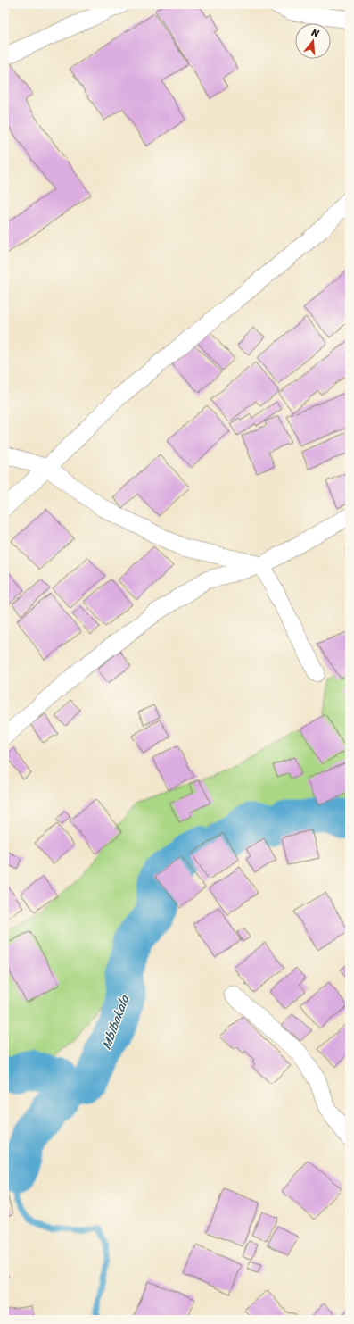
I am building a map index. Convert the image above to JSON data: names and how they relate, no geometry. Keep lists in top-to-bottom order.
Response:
{
  "water": ["Mbibakala"],
  "north": "top"
}
